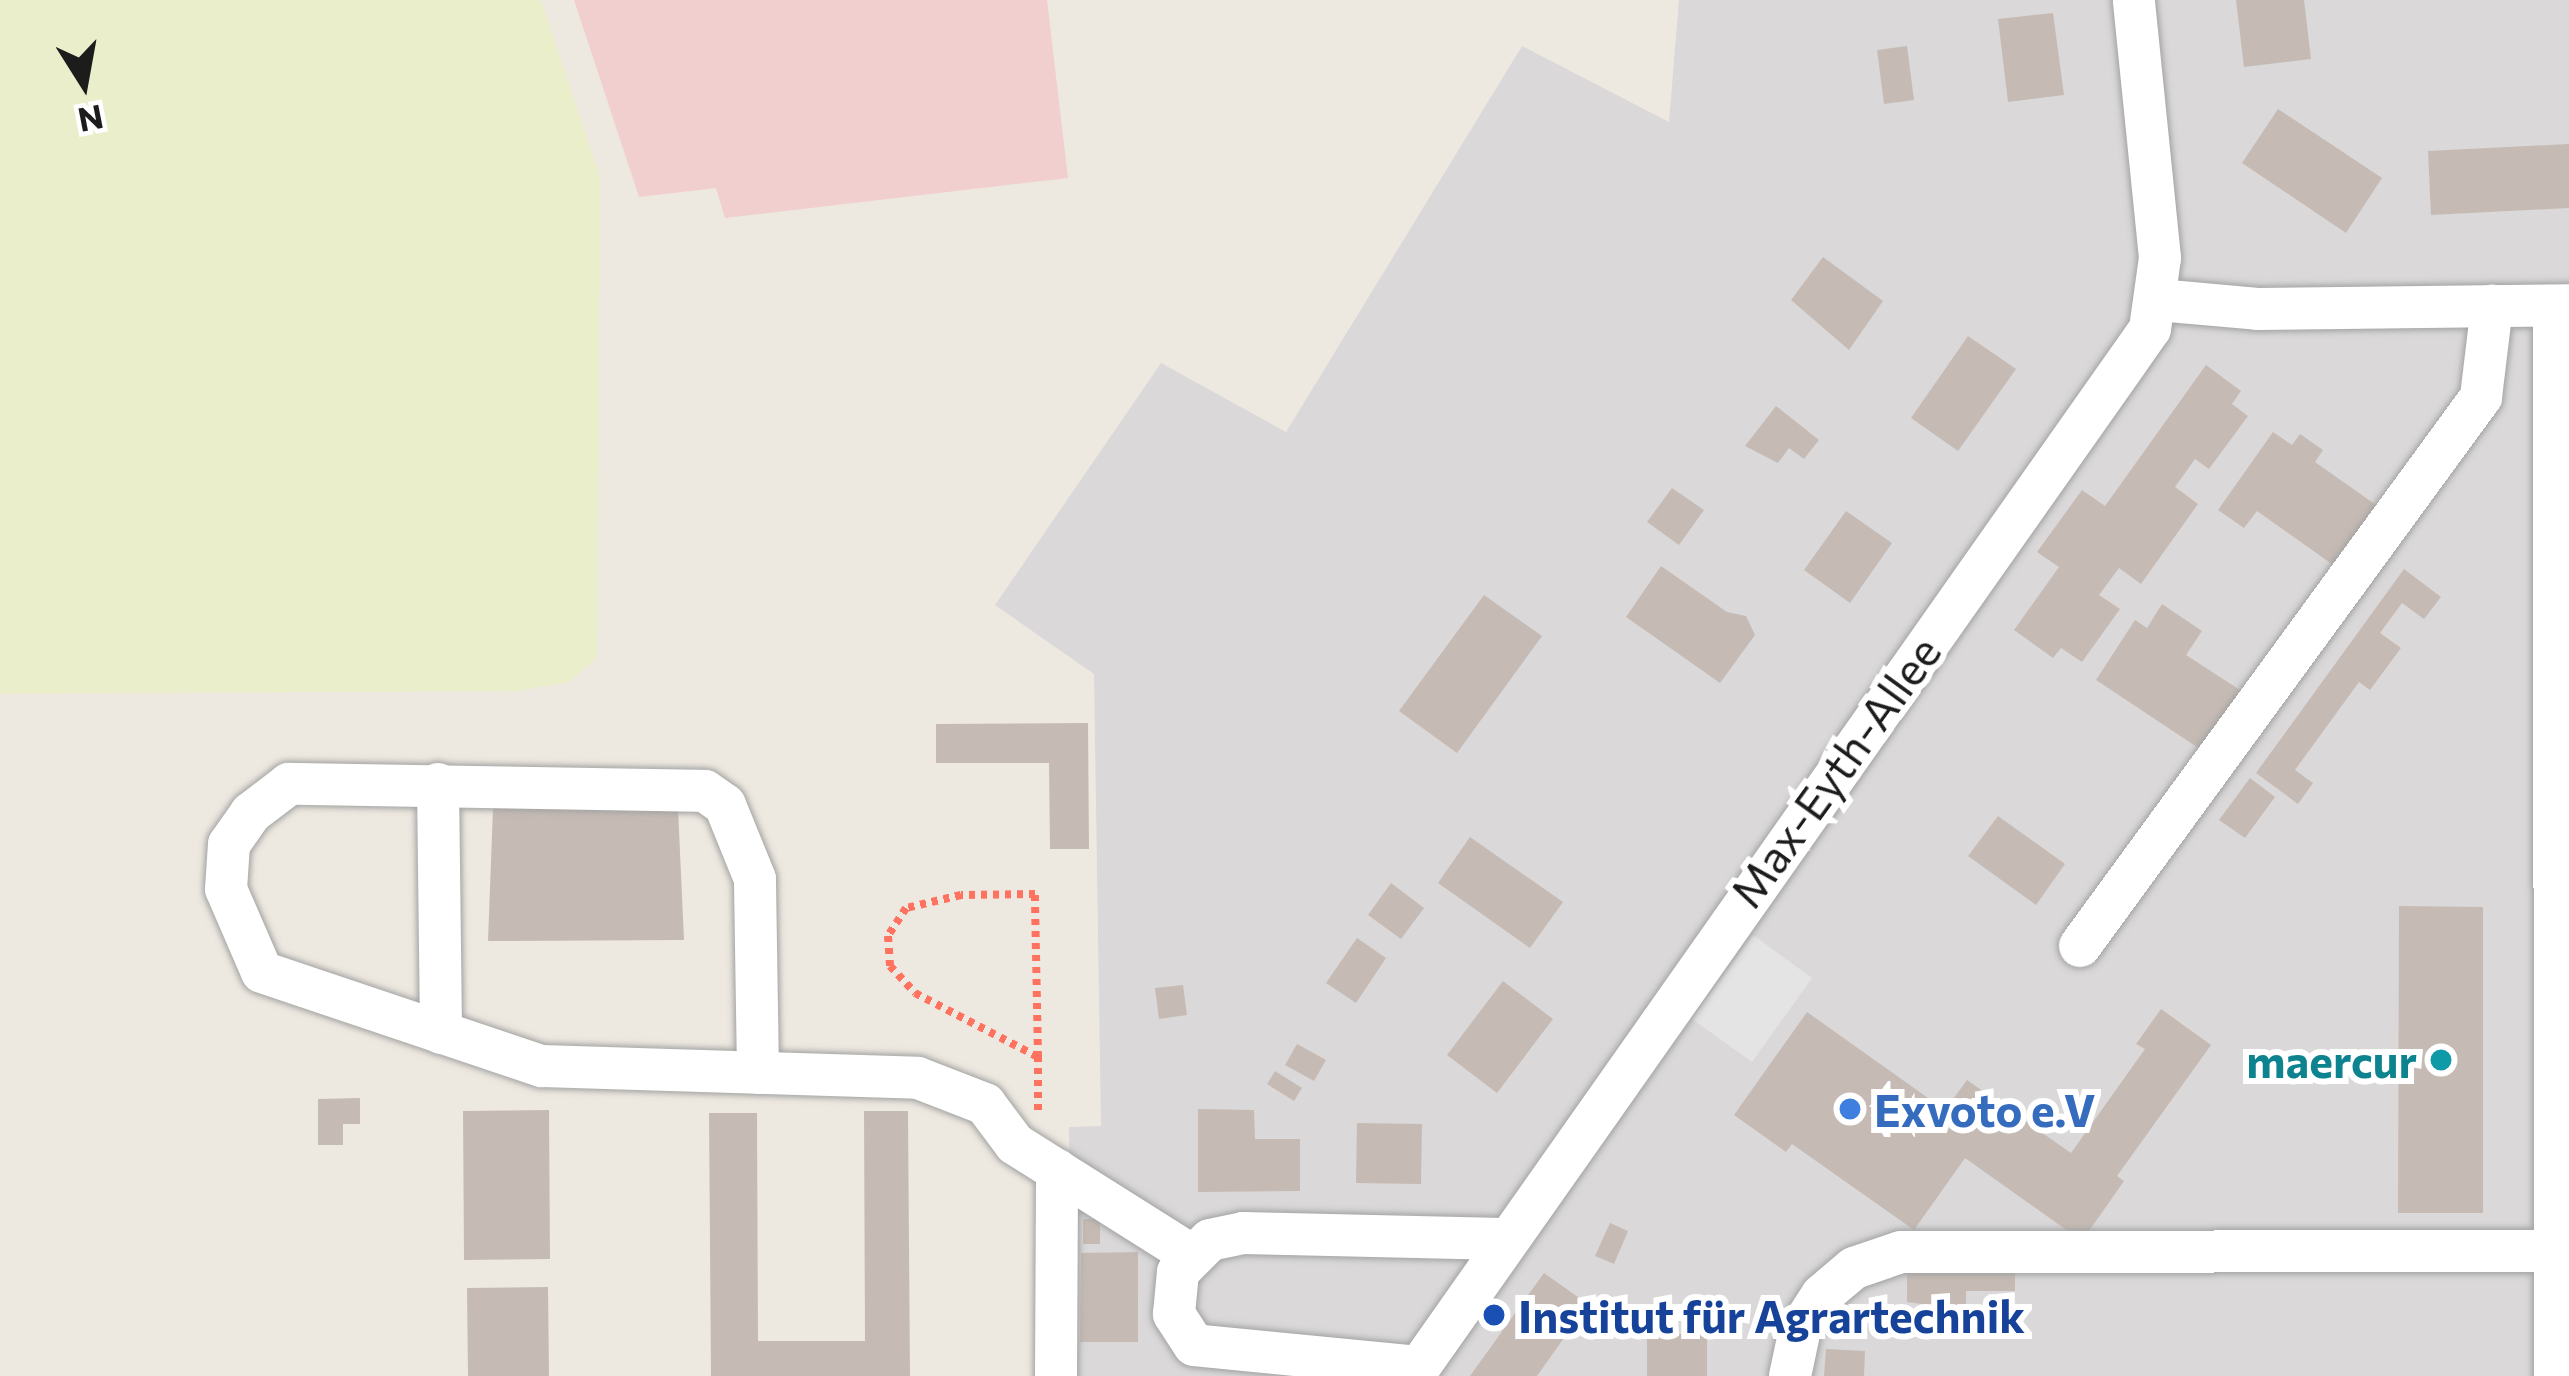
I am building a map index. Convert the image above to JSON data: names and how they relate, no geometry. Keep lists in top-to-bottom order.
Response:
{
  "streets": {
    "street": ["Max-Eyth-Allee"]
  },
  "places": ["maercur", "Exvoto e.V", "Institut für Agrartechnik"],
  "north": "bottom"
}
